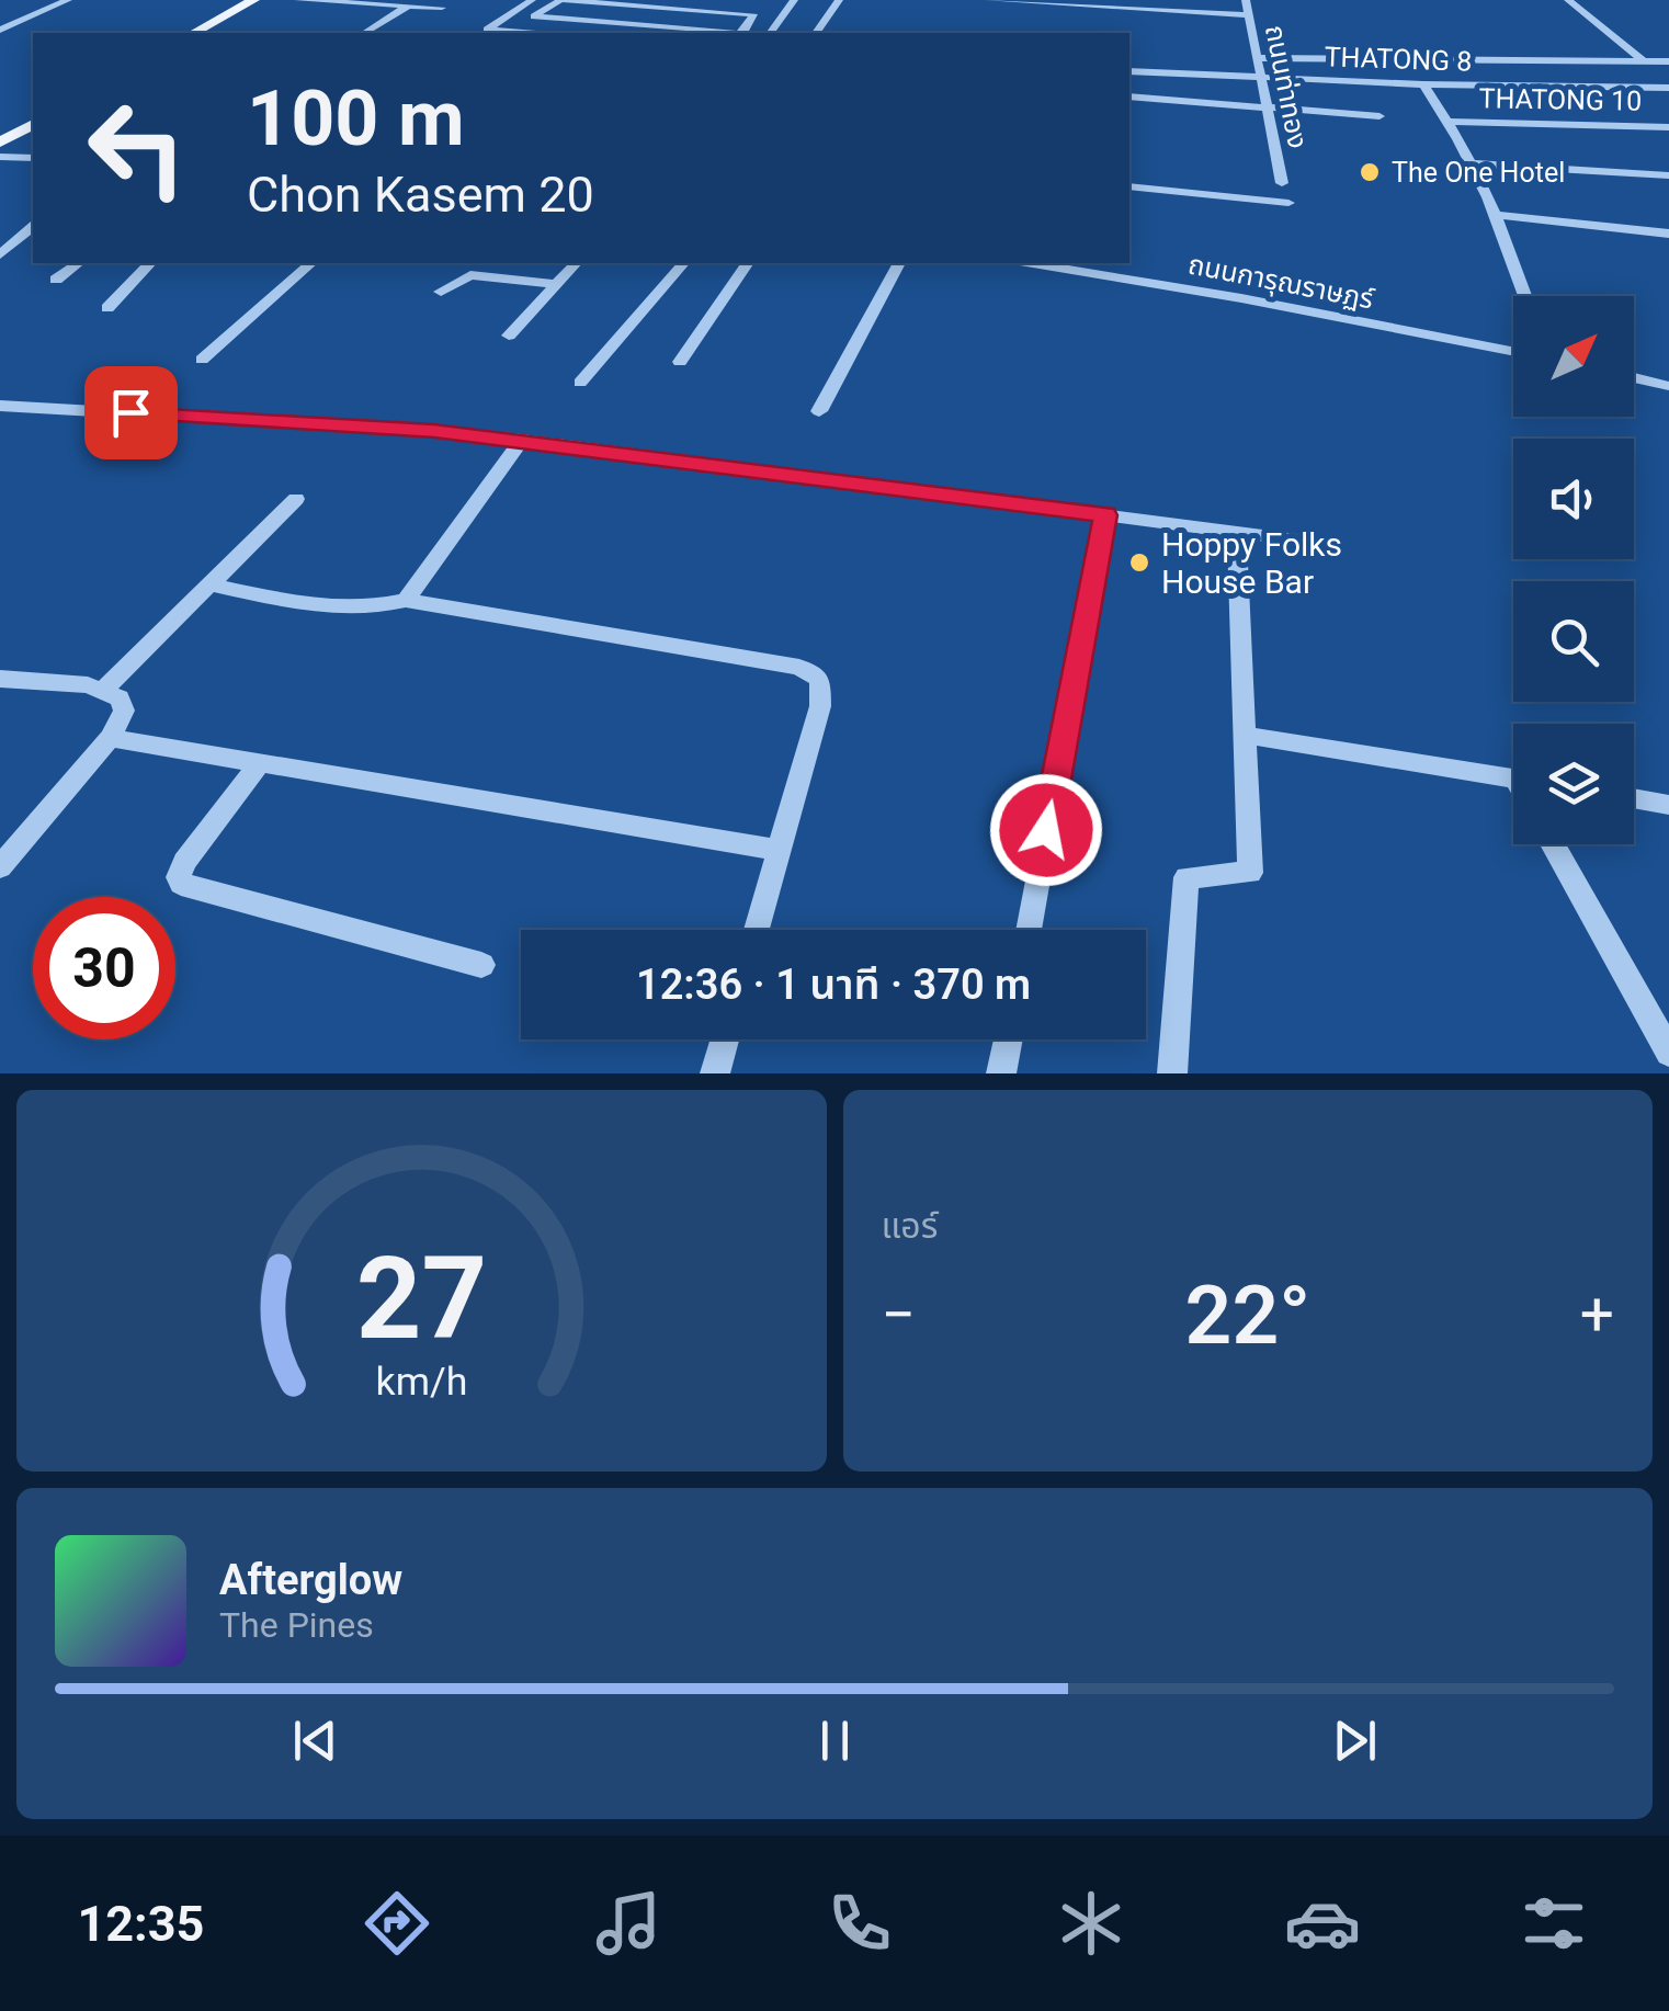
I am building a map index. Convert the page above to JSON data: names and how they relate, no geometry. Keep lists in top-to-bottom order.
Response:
{
  "streets": {
    "street": [
      "THATONG 8",
      "ถนนท่าทอง",
      "THATONG 10",
      "ถนนการุณราษฏร์"
    ]
  },
  "crossings": [
    ["THATONG 8", "ถนนท่าทอง"]
  ],
  "places": ["The One Hotel", "Hoppy Folks House Bar"],
  "north": "top right",
  "page": {
    "turn": ["100 m", "Chon Kasem 20"],
    "limit": "30",
    "trip": "12:36 · 1 นาที · 370 m",
    "tile": "แอร์",
    "heat": ["−", "22°", "+"],
    "song": ["Afterglow", "The Pines"],
    "tabs": "12:35",
    "gauge": ["27", "km/h"]
  }
}
